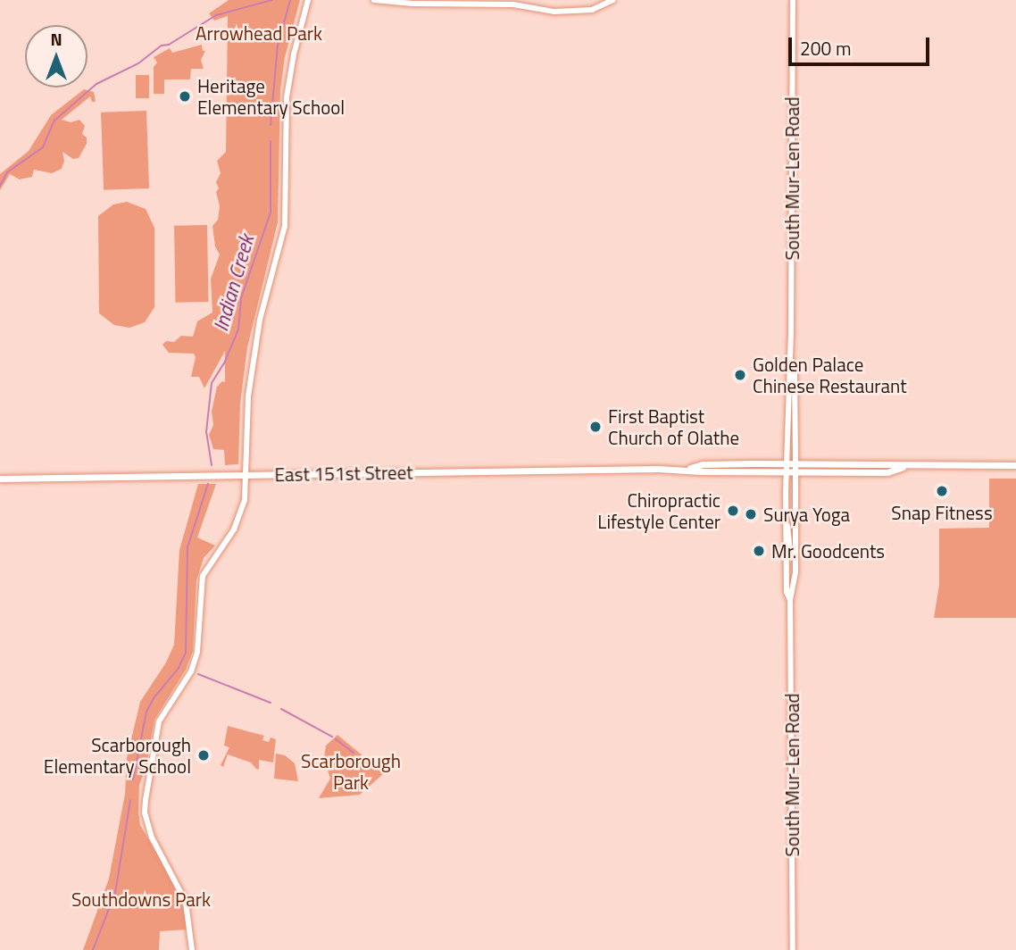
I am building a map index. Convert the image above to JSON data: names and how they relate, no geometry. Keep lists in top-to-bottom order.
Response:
{
  "streets": {
    "main road": ["South Mur-Len Road", "East 151st Street"]
  },
  "crossings": [
    ["South Mur-Len Road", "East 151st Street"]
  ],
  "water": ["Indian Creek"],
  "parks": ["Arrowhead Park", "Scarborough Park", "Southdowns Park"],
  "places": [
    "Heritage Elementary School",
    "Golden Palace Chinese Restaurant",
    "First Baptist Church of Olathe",
    "Snap Fitness",
    "Chiropractic Lifestyle Center",
    "Surya Yoga",
    "Mr. Goodcents",
    "Scarborough Elementary School"
  ],
  "scale_bar": "200 m",
  "north": "top"
}
